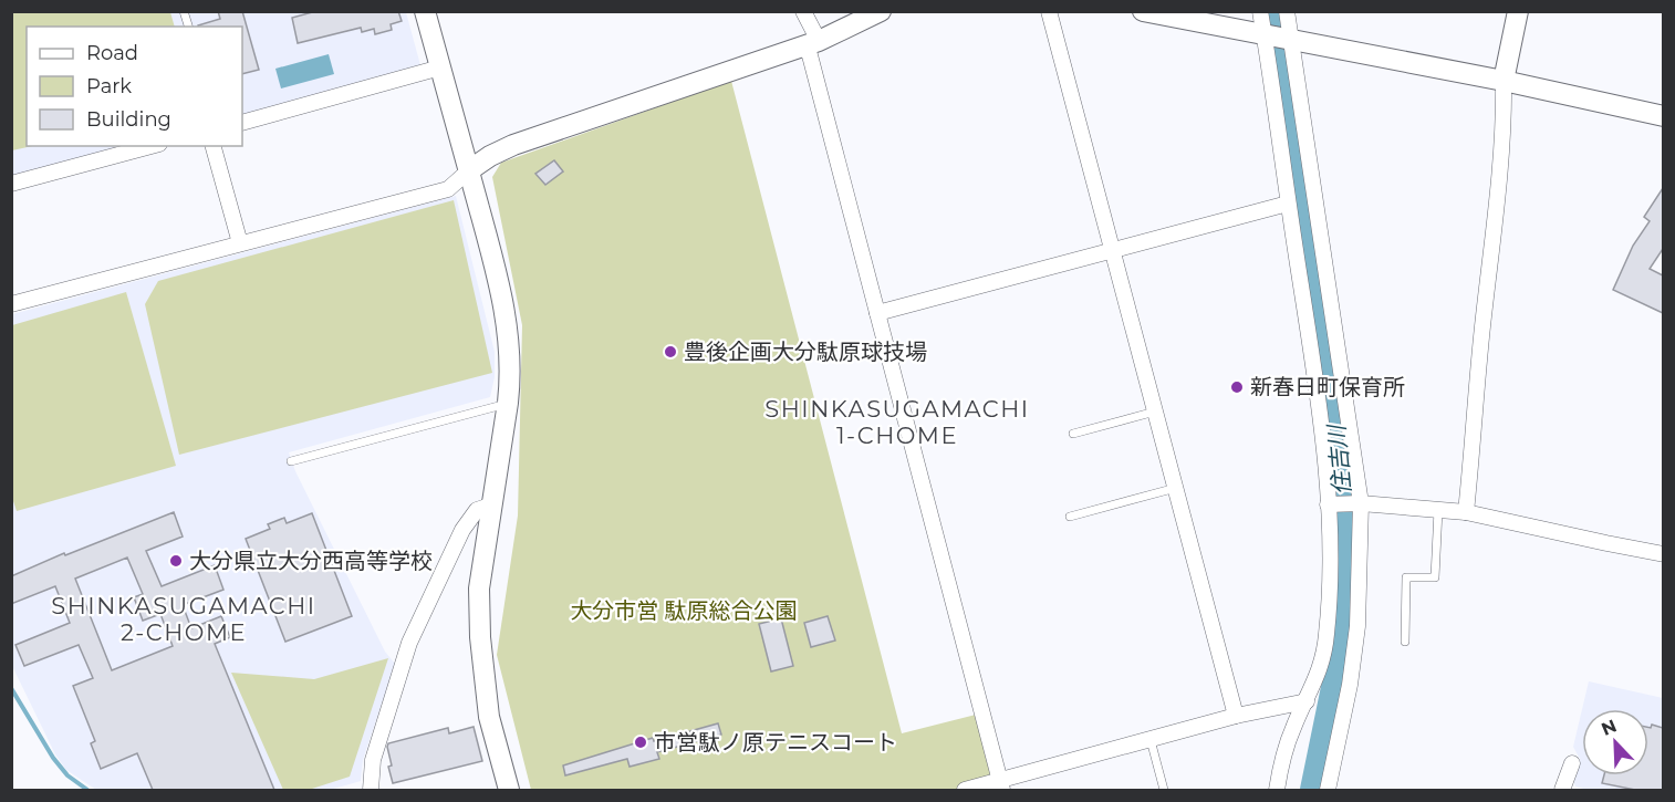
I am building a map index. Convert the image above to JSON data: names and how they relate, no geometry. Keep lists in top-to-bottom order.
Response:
{
  "districts": ["SHINKASUGAMACHI 1-CHOME", "SHINKASUGAMACHI 2-CHOME"],
  "water": ["住吉川"],
  "parks": ["大分市営 駄原総合公園"],
  "places": [
    "豊後企画大分駄原球技場",
    "新春日町保育所",
    "大分県立大分西高等学校",
    "市営駄ノ原テニスコート"
  ],
  "legend": ["Road", "Park", "Building"],
  "north": "top left"
}
